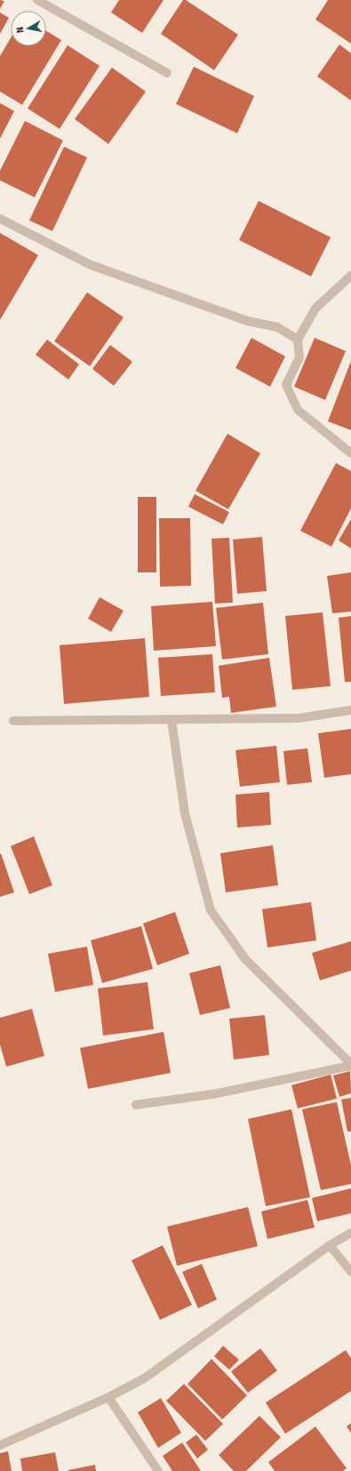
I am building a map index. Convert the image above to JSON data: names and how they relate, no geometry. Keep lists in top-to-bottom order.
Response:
{
  "north": "left"
}
